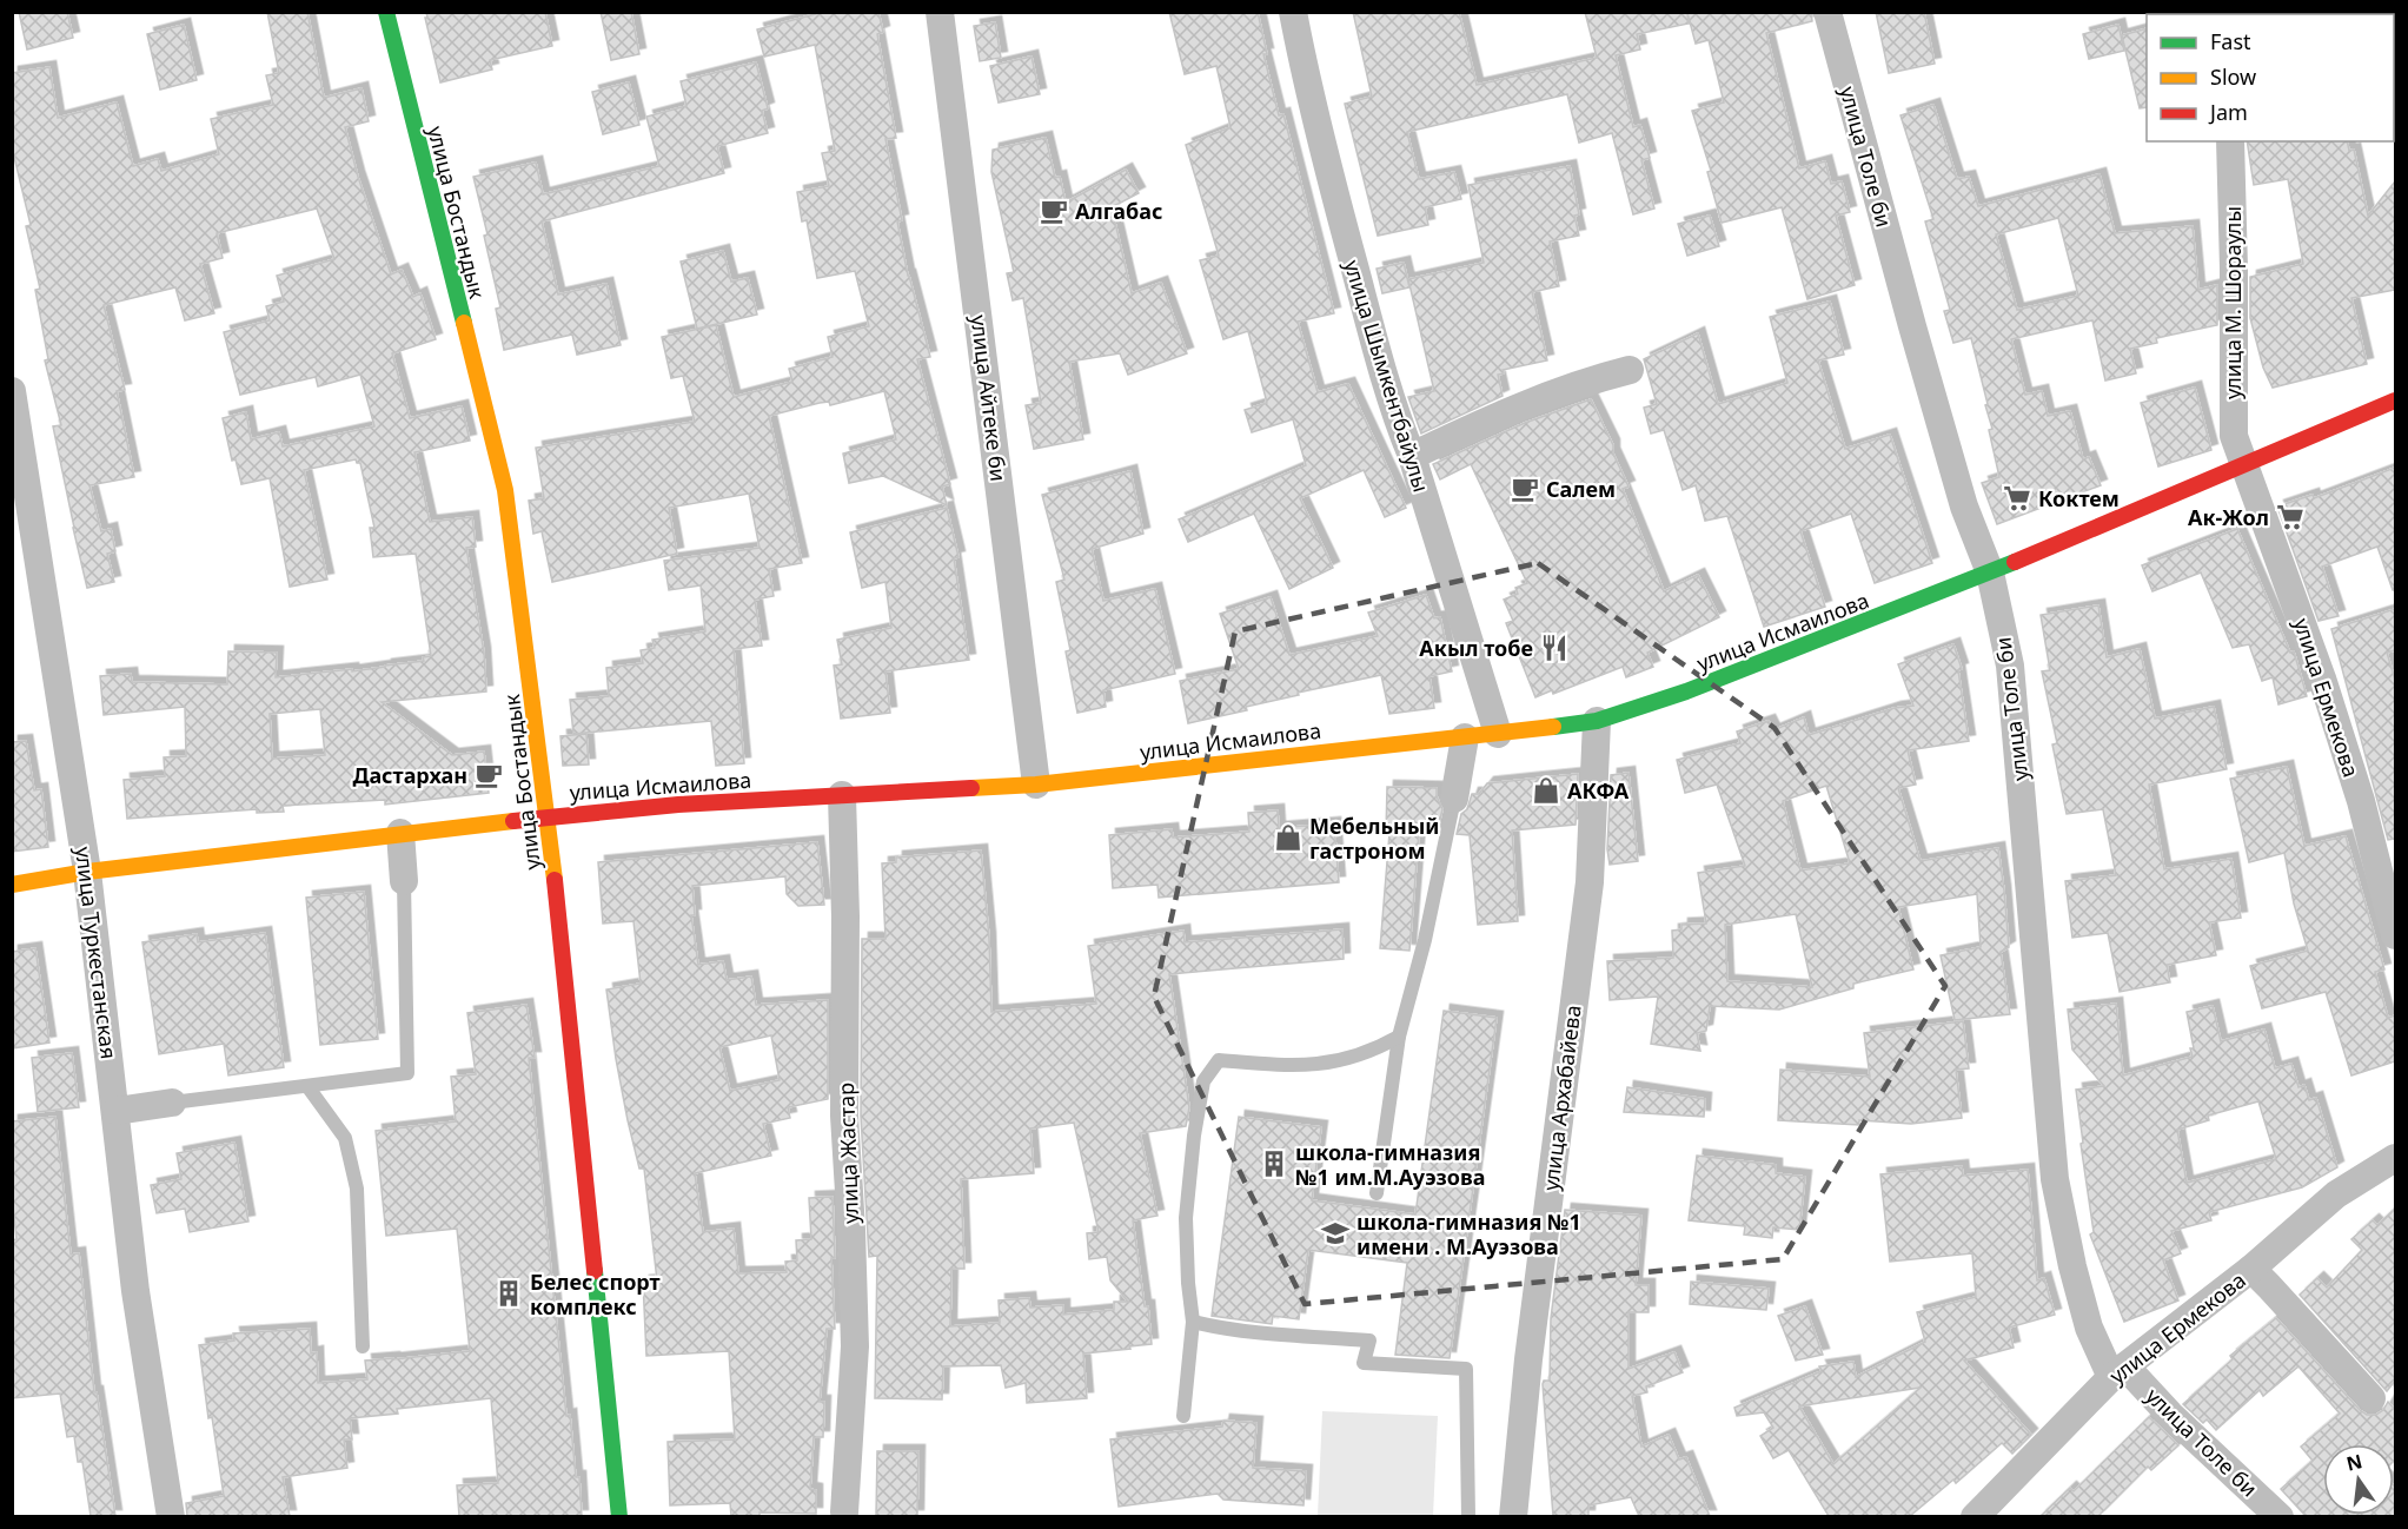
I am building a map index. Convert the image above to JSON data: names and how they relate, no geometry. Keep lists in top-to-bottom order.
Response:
{
  "streets": {
    "main road": ["улица Бостандык", "улица Исмаилова"],
    "street": [
      "улица Толе би",
      "улица М. Шораулы",
      "улица Шымкентбайулы",
      "улица Айтеке би",
      "улица Ермекова",
      "улица Туркестанская",
      "улица Архабайева",
      "улица Жастар"
    ]
  },
  "crossings": [
    ["улица Толе би", "улица Исмаилова"],
    ["улица Толе би", "улица Ермекова"],
    ["улица Бостандык", "улица Исмаилова"],
    ["улица М. Шораулы", "улица Исмаилова"],
    ["улица М. Шораулы", "улица Ермекова"],
    ["улица Шымкентбайулы", "улица Исмаилова"],
    ["улица Айтеке би", "улица Исмаилова"],
    ["улица Исмаилова", "улица Ермекова"],
    ["улица Исмаилова", "улица Туркестанская"],
    ["улица Исмаилова", "улица Архабайева"],
    ["улица Исмаилова", "улица Жастар"]
  ],
  "places": {
    "cafe": ["Алгабас", "Салем", "Дастархан"],
    "supermarket": ["Коктем", "Ак-Жол"],
    "restaurant": ["Акыл тобе"],
    "shop": ["АКФА", "Мебельный гастроном"],
    "building": ["школа-гимназия №1 им.М.Ауэзова", "Белес спорт комплекс"],
    "school or university": ["школа-гимназия №1 имени . М.Ауэзова"]
  },
  "legend": ["Fast", "Slow", "Jam"],
  "north": "top"
}
